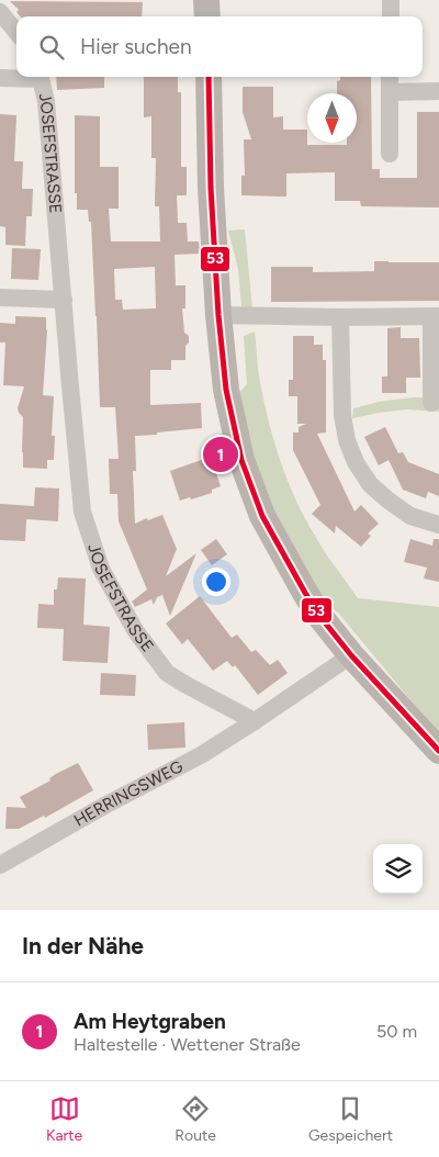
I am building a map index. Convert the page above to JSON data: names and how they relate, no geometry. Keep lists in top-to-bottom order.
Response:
{
  "streets": {
    "street": ["JOSEFSTRASSE", "HERRINGSWEG"]
  },
  "crossings": [
    ["JOSEFSTRASSE", "HERRINGSWEG"]
  ],
  "lines": ["transit line 53"],
  "north": "bottom",
  "page": {
    "search": "Hier suchen",
    "pins": "1",
    "heading": "In der Nähe",
    "list": [
      {
        "mark": "1",
        "name": "Am Heytgraben",
        "note": "Haltestelle · Wettener Straße",
        "value": "50 m"
      }
    ],
    "nav": ["Karte", "Route", "Gespeichert"]
  }
}
